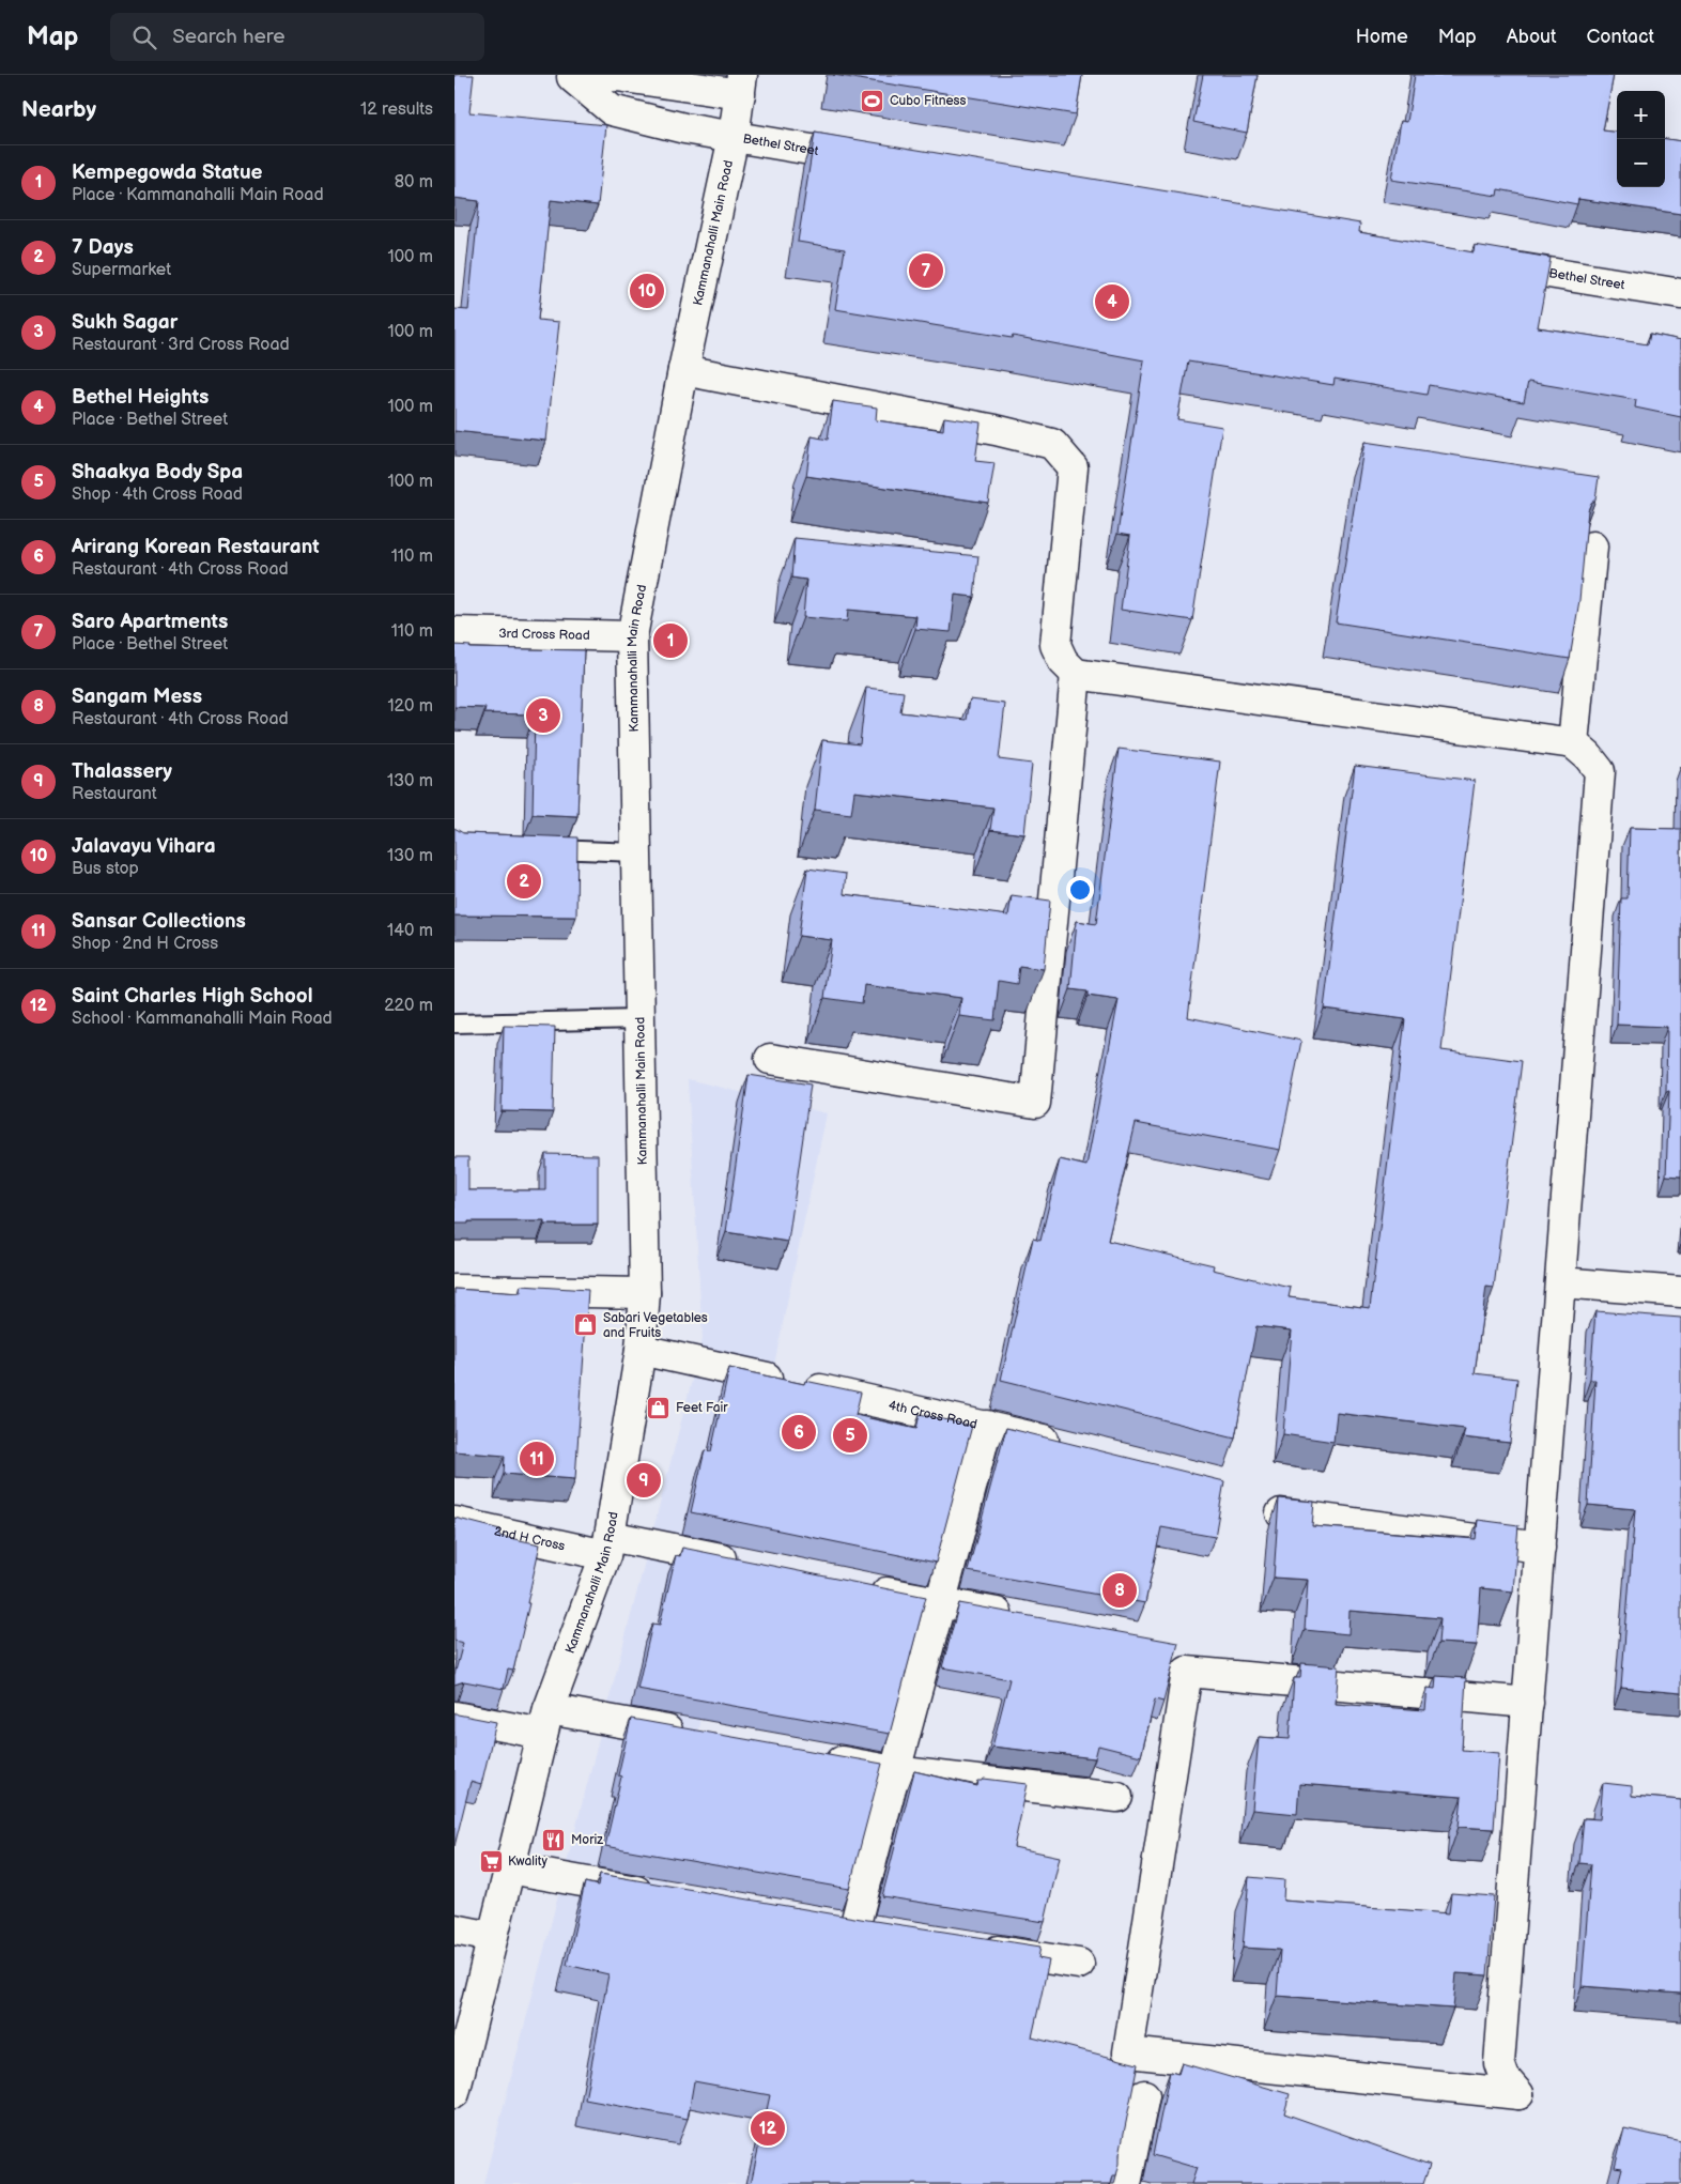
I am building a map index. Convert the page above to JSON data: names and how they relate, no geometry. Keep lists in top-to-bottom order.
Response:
{
  "streets": {
    "street": [
      "Bethel Street",
      "Kammanahalli Main Road",
      "3rd Cross Road",
      "4th Cross Road",
      "2nd H Cross"
    ]
  },
  "crossings": [
    ["Bethel Street", "Kammanahalli Main Road"],
    ["Kammanahalli Main Road", "3rd Cross Road"],
    ["Kammanahalli Main Road", "4th Cross Road"],
    ["Kammanahalli Main Road", "2nd H Cross"]
  ],
  "places": {
    "sports": ["Cubo Fitness"],
    "shop": ["Sabari Vegetables and Fruits", "Feet Fair"],
    "restaurant": ["Moriz"],
    "supermarket": ["Kwality"]
  },
  "page": {
    "header": "Map",
    "search": "Search here",
    "nav": [
      "Home",
      "Map",
      "About",
      "Contact"
    ],
    "heading": ["Nearby", "12 results"],
    "map_buttons": ["+", "−"],
    "list": [
      {
        "mark": "1",
        "name": "Kempegowda Statue",
        "note": "Place · Kammanahalli Main Road",
        "value": "80 m"
      },
      {
        "mark": "2",
        "name": "7 Days",
        "note": "Supermarket",
        "value": "100 m"
      },
      {
        "mark": "3",
        "name": "Sukh Sagar",
        "note": "Restaurant · 3rd Cross Road",
        "value": "100 m"
      },
      {
        "mark": "4",
        "name": "Bethel Heights",
        "note": "Place · Bethel Street",
        "value": "100 m"
      },
      {
        "mark": "5",
        "name": "Shaakya Body Spa",
        "note": "Shop · 4th Cross Road",
        "value": "100 m"
      },
      {
        "mark": "6",
        "name": "Arirang Korean Restaurant",
        "note": "Restaurant · 4th Cross Road",
        "value": "110 m"
      },
      {
        "mark": "7",
        "name": "Saro Apartments",
        "note": "Place · Bethel Street",
        "value": "110 m"
      },
      {
        "mark": "8",
        "name": "Sangam Mess",
        "note": "Restaurant · 4th Cross Road",
        "value": "120 m"
      },
      {
        "mark": "9",
        "name": "Thalassery",
        "note": "Restaurant",
        "value": "130 m"
      },
      {
        "mark": "10",
        "name": "Jalavayu Vihara",
        "note": "Bus stop",
        "value": "130 m"
      },
      {
        "mark": "11",
        "name": "Sansar Collections",
        "note": "Shop · 2nd H Cross",
        "value": "140 m"
      },
      {
        "mark": "12",
        "name": "Saint Charles High School",
        "note": "School · Kammanahalli Main Road",
        "value": "220 m"
      }
    ],
    "pins": [
      "7",
      "10",
      "4",
      "1",
      "3",
      "2",
      "6",
      "5",
      "11",
      "9",
      "8",
      "12"
    ]
  }
}
